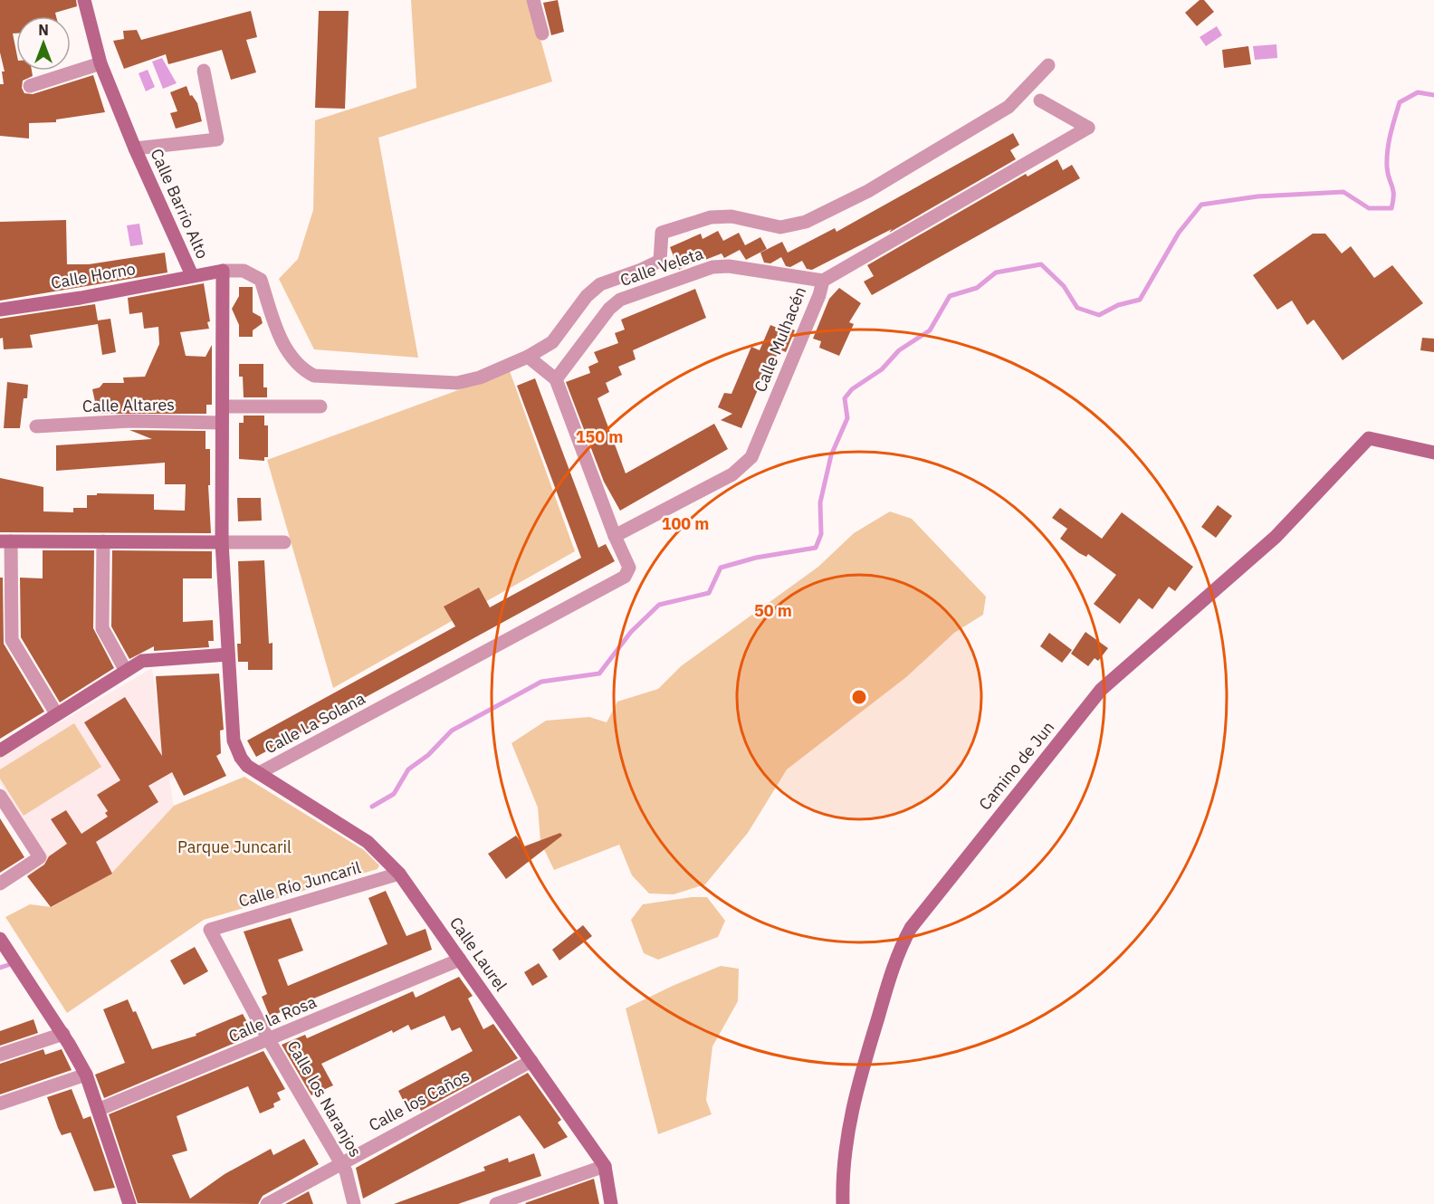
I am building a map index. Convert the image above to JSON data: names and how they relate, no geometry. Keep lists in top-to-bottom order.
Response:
{
  "streets": {
    "street": [
      "Calle Barrio Alto",
      "Calle Veleta",
      "Calle Horno",
      "Calle Mulhacén",
      "Calle Altares",
      "Calle La Solana",
      "Camino de Jun",
      "Calle Río Juncaril",
      "Calle Laurel",
      "Calle la Rosa",
      "Calle los Naranjos",
      "Calle los Caños"
    ]
  },
  "crossings": [
    ["Calle Barrio Alto", "Calle Horno"],
    ["Calle Barrio Alto", "Calle La Solana"],
    ["Calle Veleta", "Calle Mulhacén"],
    ["Calle Mulhacén", "Calle La Solana"],
    ["Calle Altares", "Calle La Solana"],
    ["Calle La Solana", "Calle Laurel"],
    ["Calle Río Juncaril", "Calle Laurel"],
    ["Calle Río Juncaril", "Calle los Naranjos"],
    ["Calle Laurel", "Calle la Rosa"],
    ["Calle Laurel", "Calle los Caños"],
    ["Calle la Rosa", "Calle los Naranjos"],
    ["Calle los Naranjos", "Calle los Caños"]
  ],
  "parks": ["Parque Juncaril"],
  "north": "top",
  "rings": ["150 m", "100 m", "50 m"]
}
